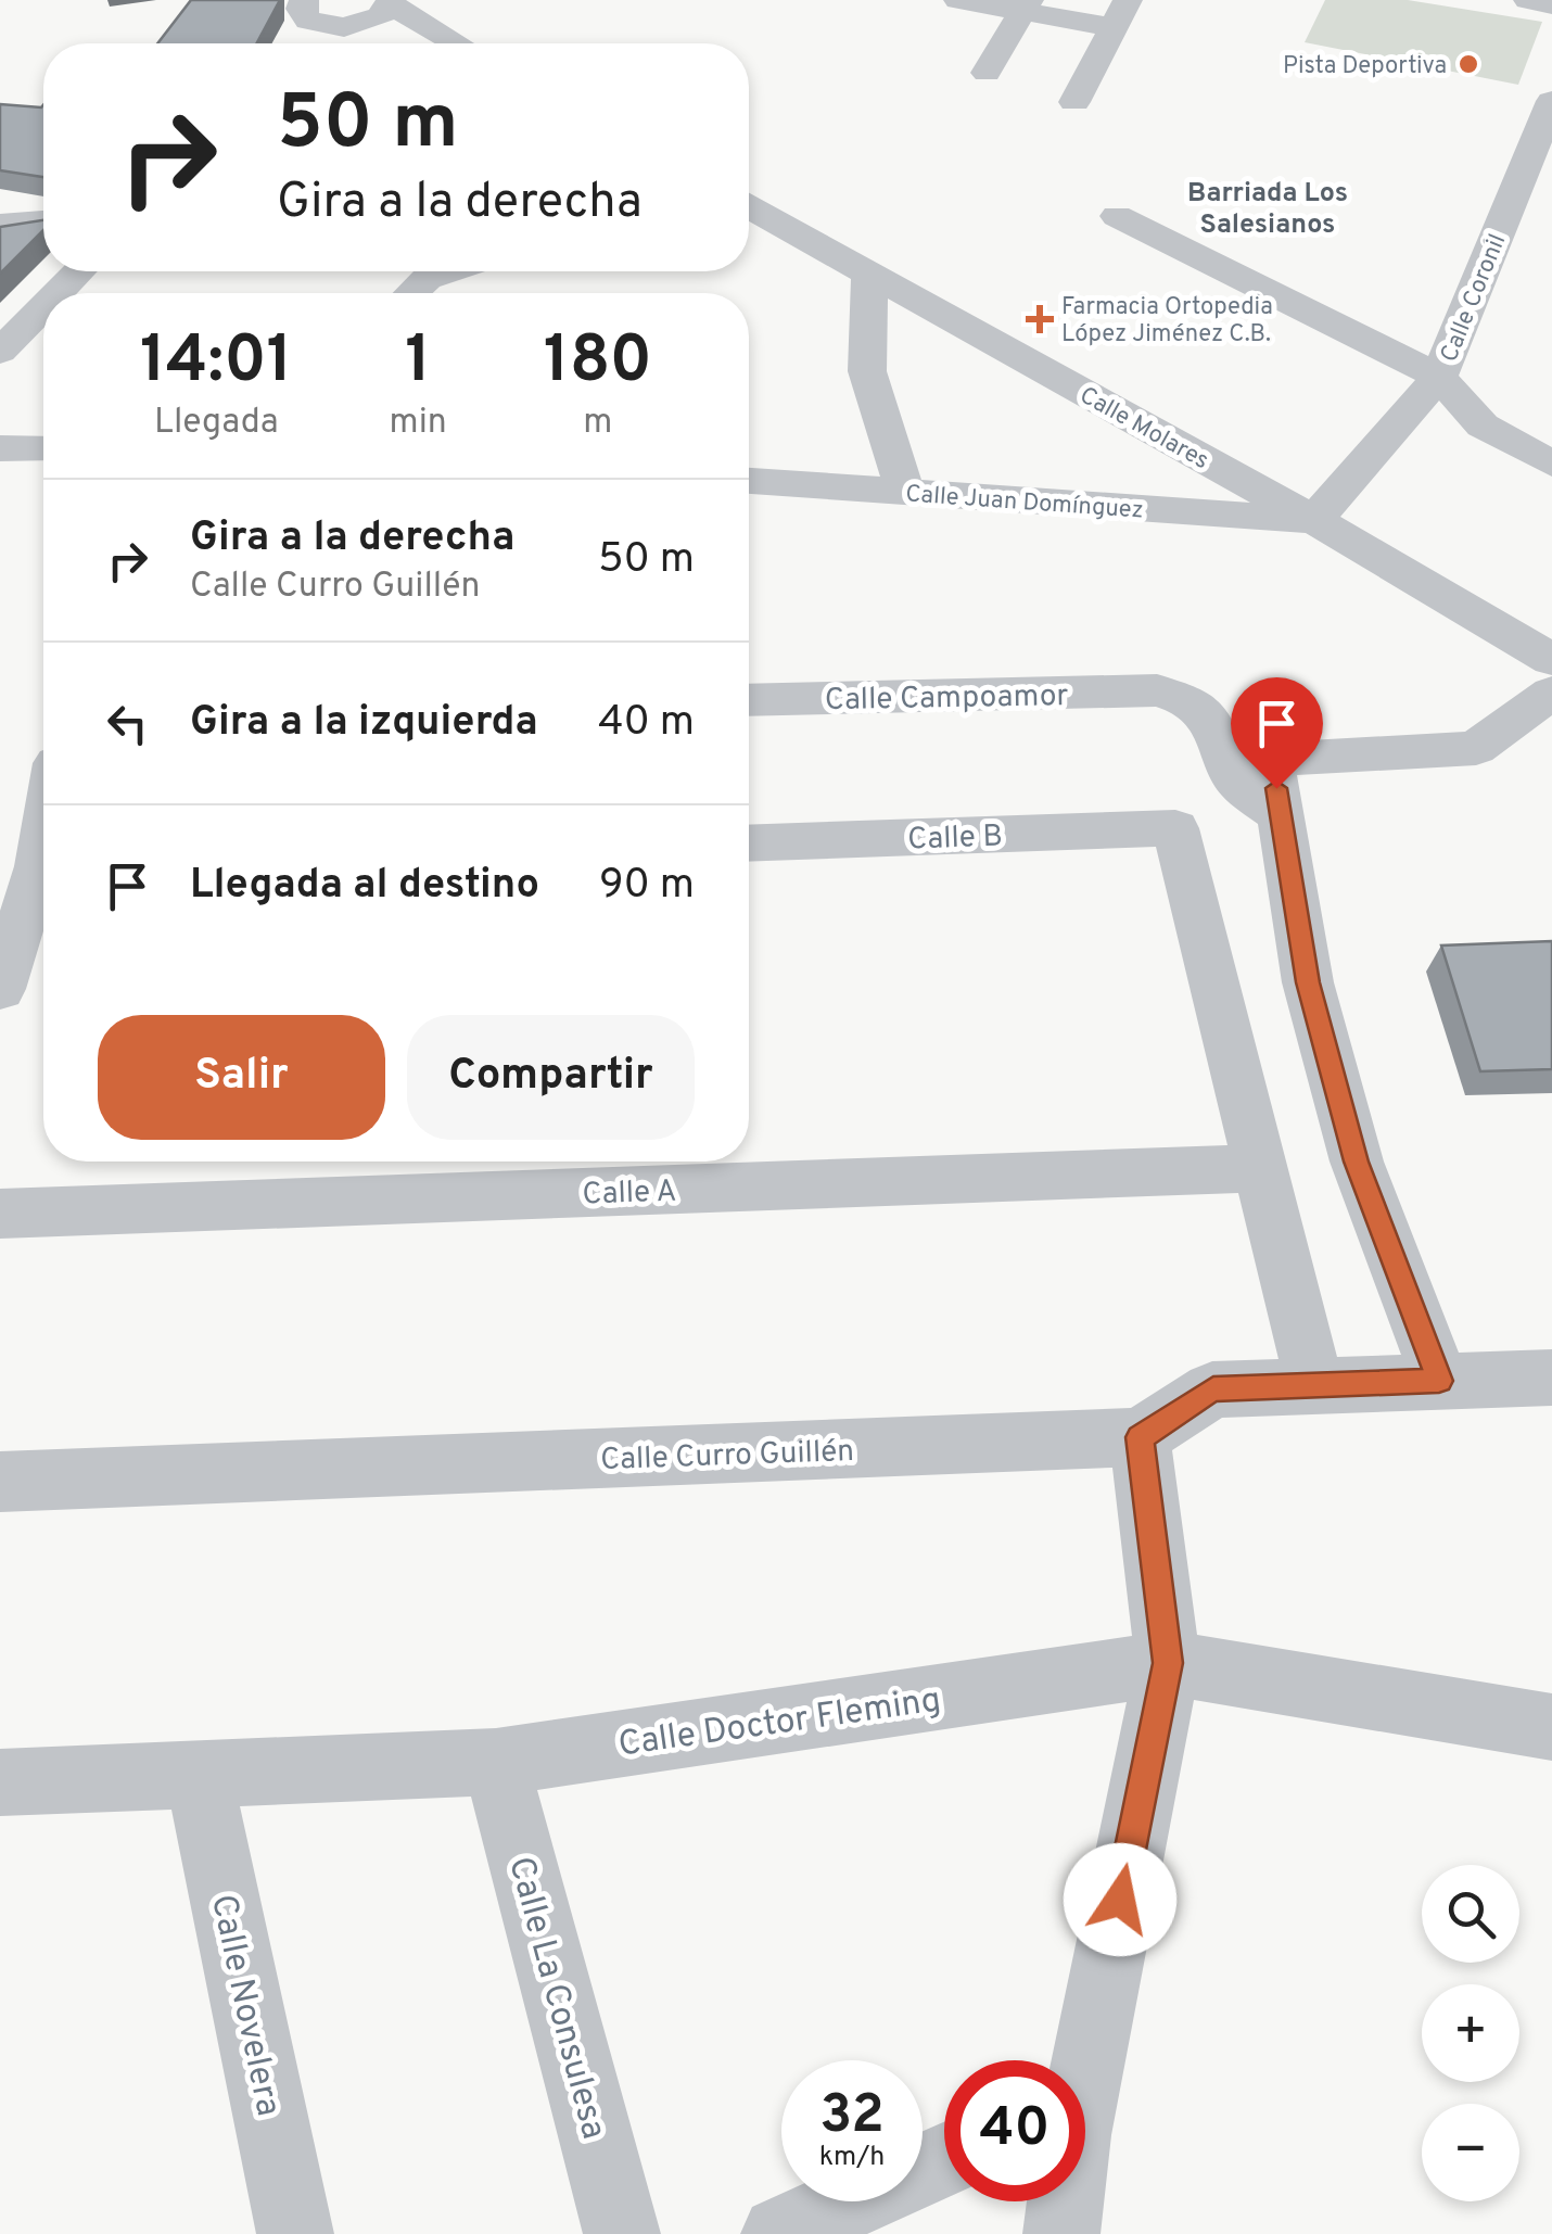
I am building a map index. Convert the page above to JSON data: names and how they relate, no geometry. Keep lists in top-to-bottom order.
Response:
{
  "streets": {
    "street": [
      "Calle Coronil",
      "Calle Molares",
      "Calle Juan Domínguez",
      "Calle Campoamor",
      "Calle B",
      "Calle A",
      "Calle Curro Guillén",
      "Calle Doctor Fleming",
      "Calle La Consulesa",
      "Calle Novelera"
    ]
  },
  "crossings": [
    ["Calle Coronil", "Calle Molares"],
    ["Calle Coronil", "Calle Juan Domínguez"],
    ["Calle Molares", "Calle Juan Domínguez"],
    ["Calle B", "Calle A"],
    ["Calle Doctor Fleming", "Calle La Consulesa"],
    ["Calle Doctor Fleming", "Calle Novelera"]
  ],
  "districts": ["Barriada Los Salesianos"],
  "places": {
    "other": ["Pista Deportiva"],
    "health": ["Farmacia Ortopedia López Jiménez C.B."]
  },
  "page": {
    "turn": ["50 m", "Gira a la derecha"],
    "eta": [
      "14:01",
      "Llegada",
      "1",
      "min",
      "180",
      "m"
    ],
    "list": [
      {
        "name": "Gira a la derecha",
        "note": "Calle Curro Guillén",
        "value": "50 m"
      },
      {
        "name": "Gira a la izquierda",
        "value": "40 m"
      },
      {
        "name": "Llegada al destino",
        "value": "90 m"
      }
    ],
    "buttons": ["Salir", "Compartir"],
    "map_buttons": ["+", "−"],
    "speed": "32 km/h",
    "limit": "40"
  }
}
